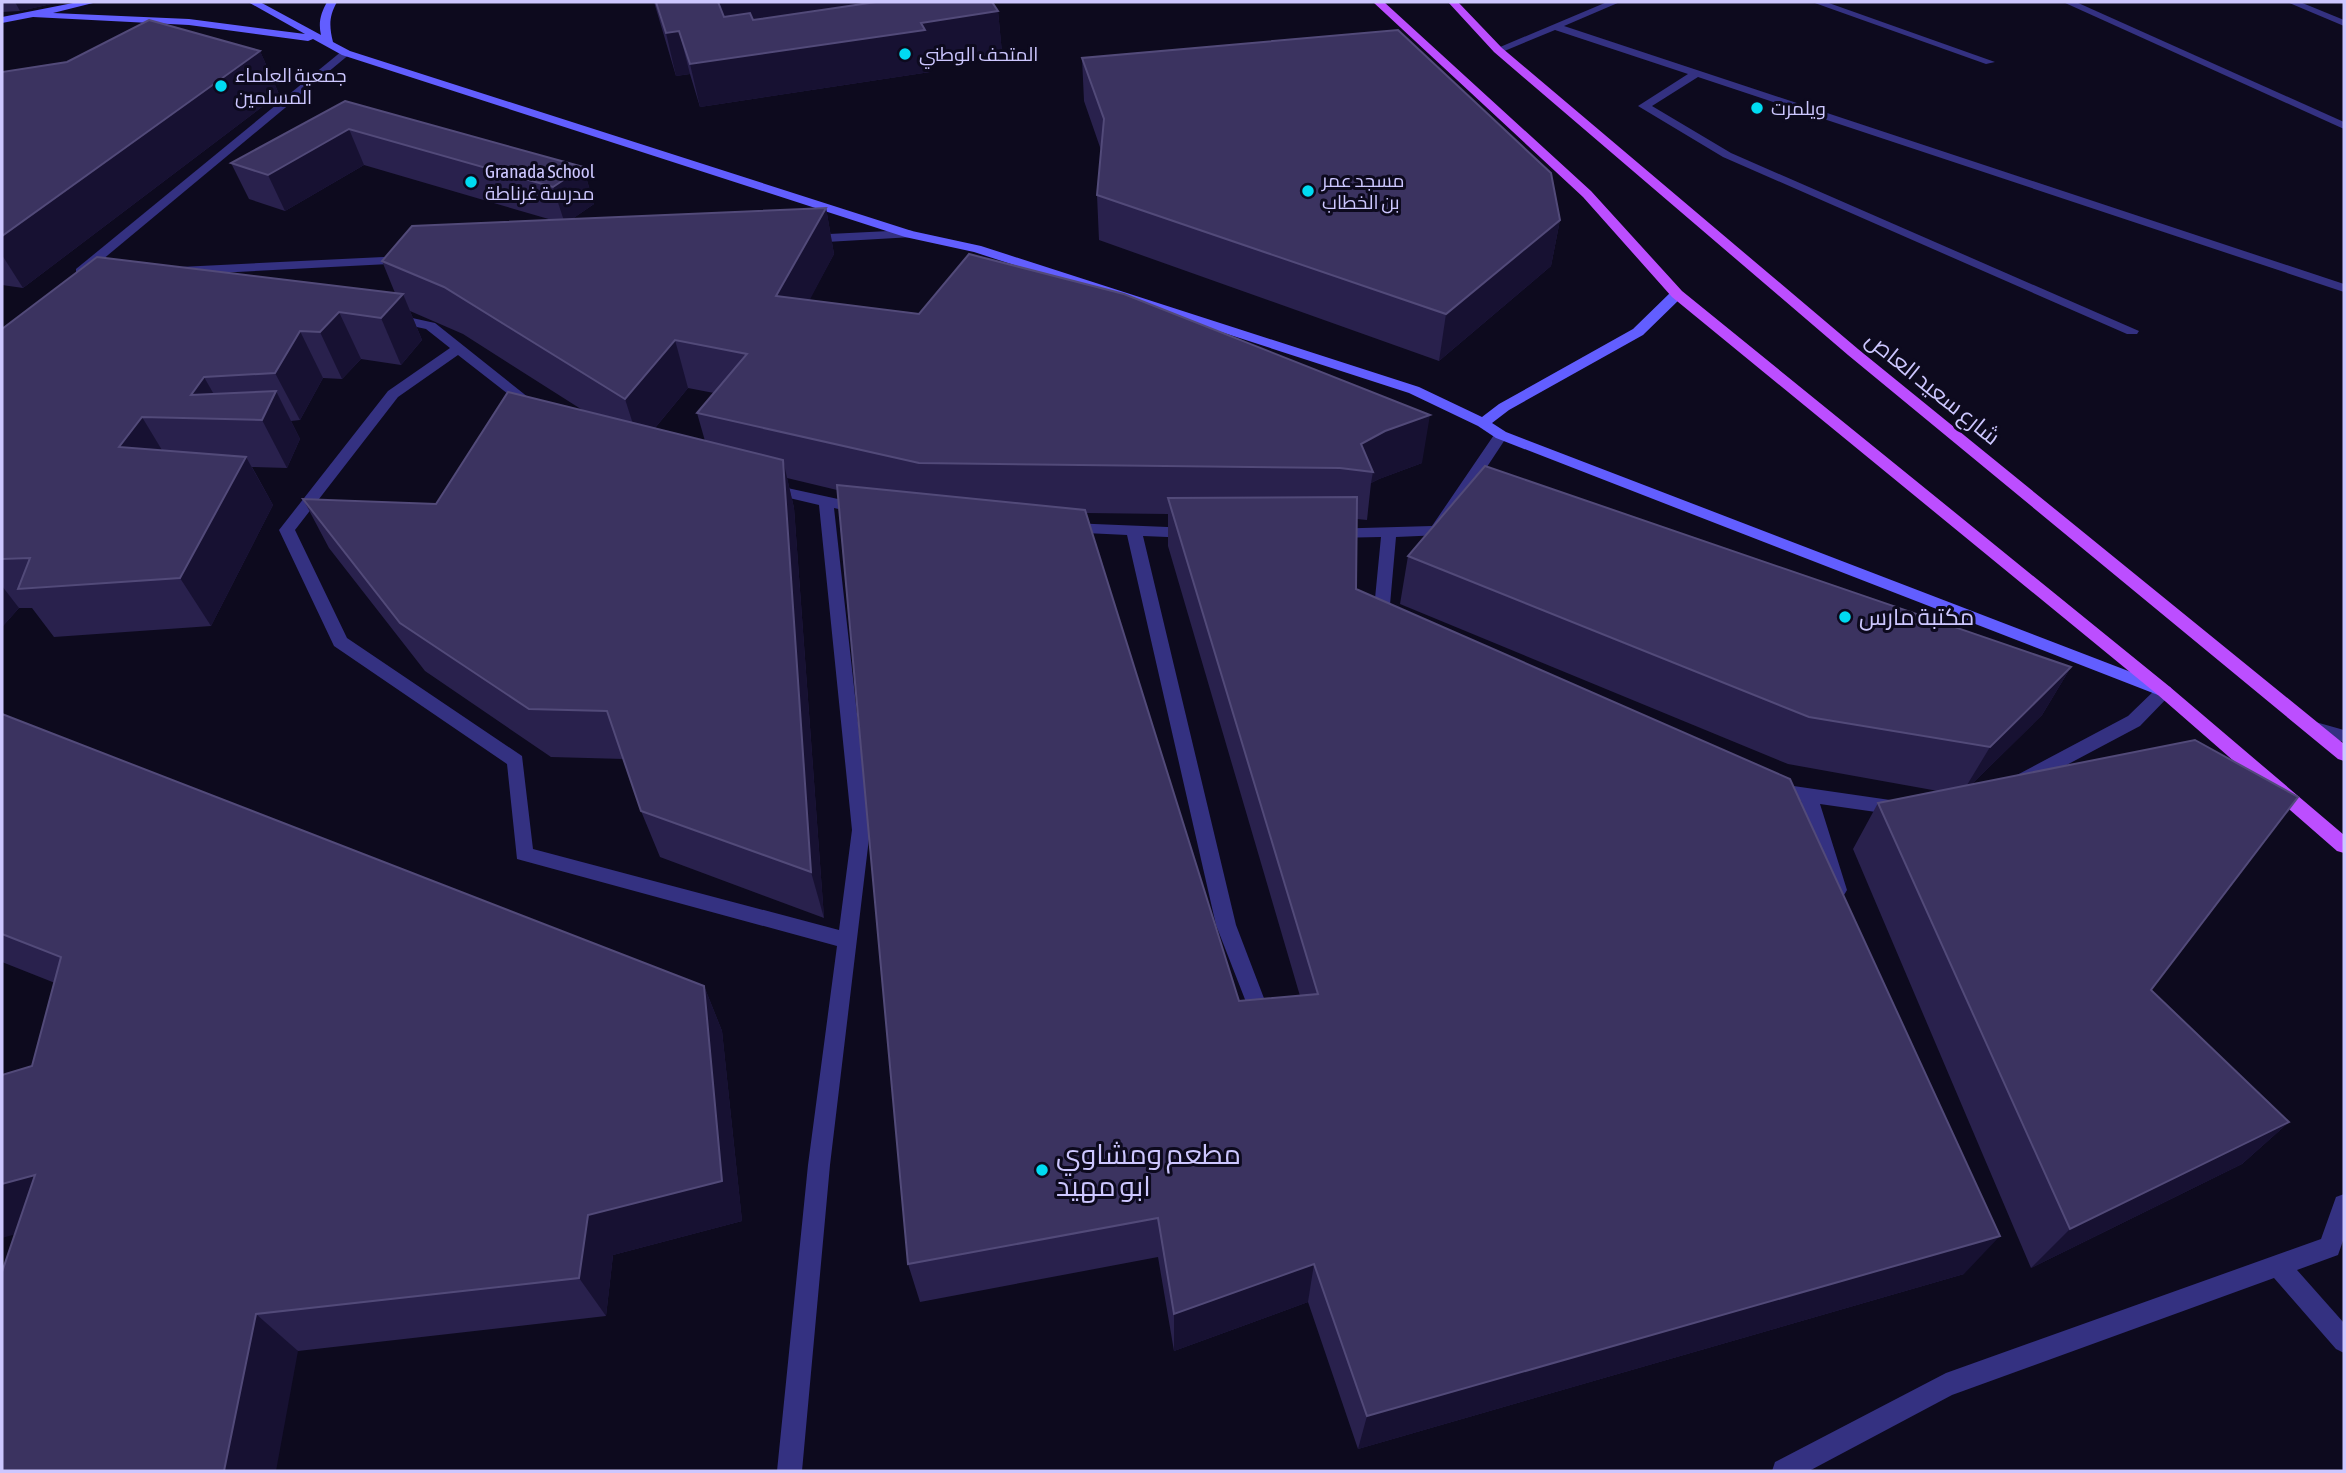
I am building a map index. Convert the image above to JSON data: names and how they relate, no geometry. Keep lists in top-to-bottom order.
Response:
{
  "streets": {
    "main road": ["شارع سعيد العاص"]
  },
  "places": [
    "المتحف الوطني",
    "جمعية العلماء المسلمين",
    "ويلمرت",
    "Granada School مدرسة غرناطة",
    "مسجد عمر بن الخطاب",
    "مكتبة مارس",
    "مطعم ومشاوي ابو مهيد"
  ]
}
